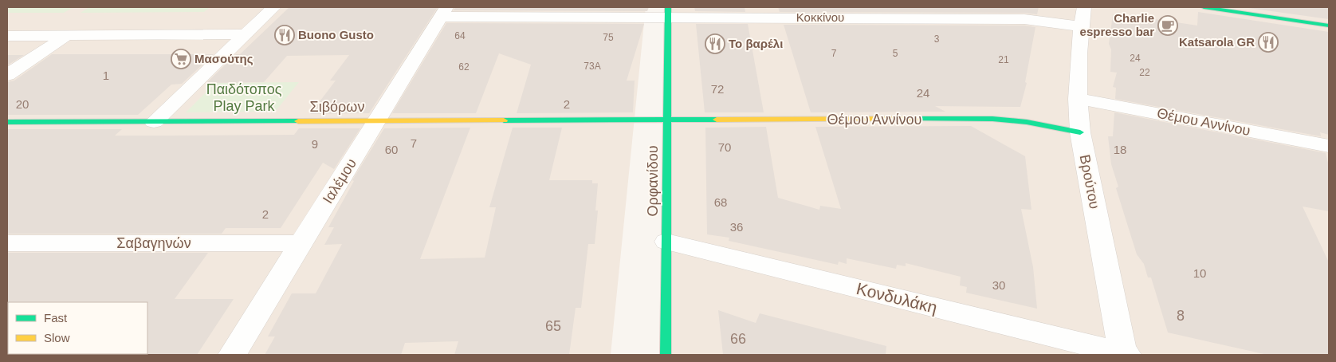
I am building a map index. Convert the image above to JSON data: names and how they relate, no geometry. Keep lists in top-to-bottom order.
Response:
{
  "streets": {
    "street": [
      "Κοκκίνου",
      "Σιβόρων",
      "Θέμου Αννίνου",
      "Ιαλέμου",
      "Ορφανίδου",
      "Βρούτου",
      "Σαβαγηνών",
      "Κονδυλάκη"
    ]
  },
  "crossings": [
    ["Κοκκίνου", "Ιαλέμου"],
    ["Κοκκίνου", "Ορφανίδου"],
    ["Κοκκίνου", "Βρούτου"],
    ["Σιβόρων", "Θέμου Αννίνου"],
    ["Σιβόρων", "Ιαλέμου"],
    ["Σιβόρων", "Ορφανίδου"],
    ["Θέμου Αννίνου", "Ορφανίδου"],
    ["Θέμου Αννίνου", "Βρούτου"],
    ["Ιαλέμου", "Σαβαγηνών"],
    ["Ορφανίδου", "Κονδυλάκη"],
    ["Βρούτου", "Κονδυλάκη"]
  ],
  "parks": ["Παιδότοπος Play Park"],
  "places": {
    "cafe": ["Charlie espresso bar"],
    "restaurant": ["Buono Gusto", "Katsarola GR", "Το βαρέλι"],
    "supermarket": ["Μασούτης"]
  },
  "house_numbers": [
    "64",
    "75",
    "3",
    "7",
    "5",
    "24",
    "21",
    "73Α",
    "62",
    "22",
    "1",
    "72",
    "24",
    "20",
    "2",
    "7",
    "9",
    "70",
    "60",
    "18",
    "68",
    "2",
    "36",
    "10",
    "30",
    "8",
    "65",
    "66"
  ],
  "legend": ["Fast", "Slow"]
}
